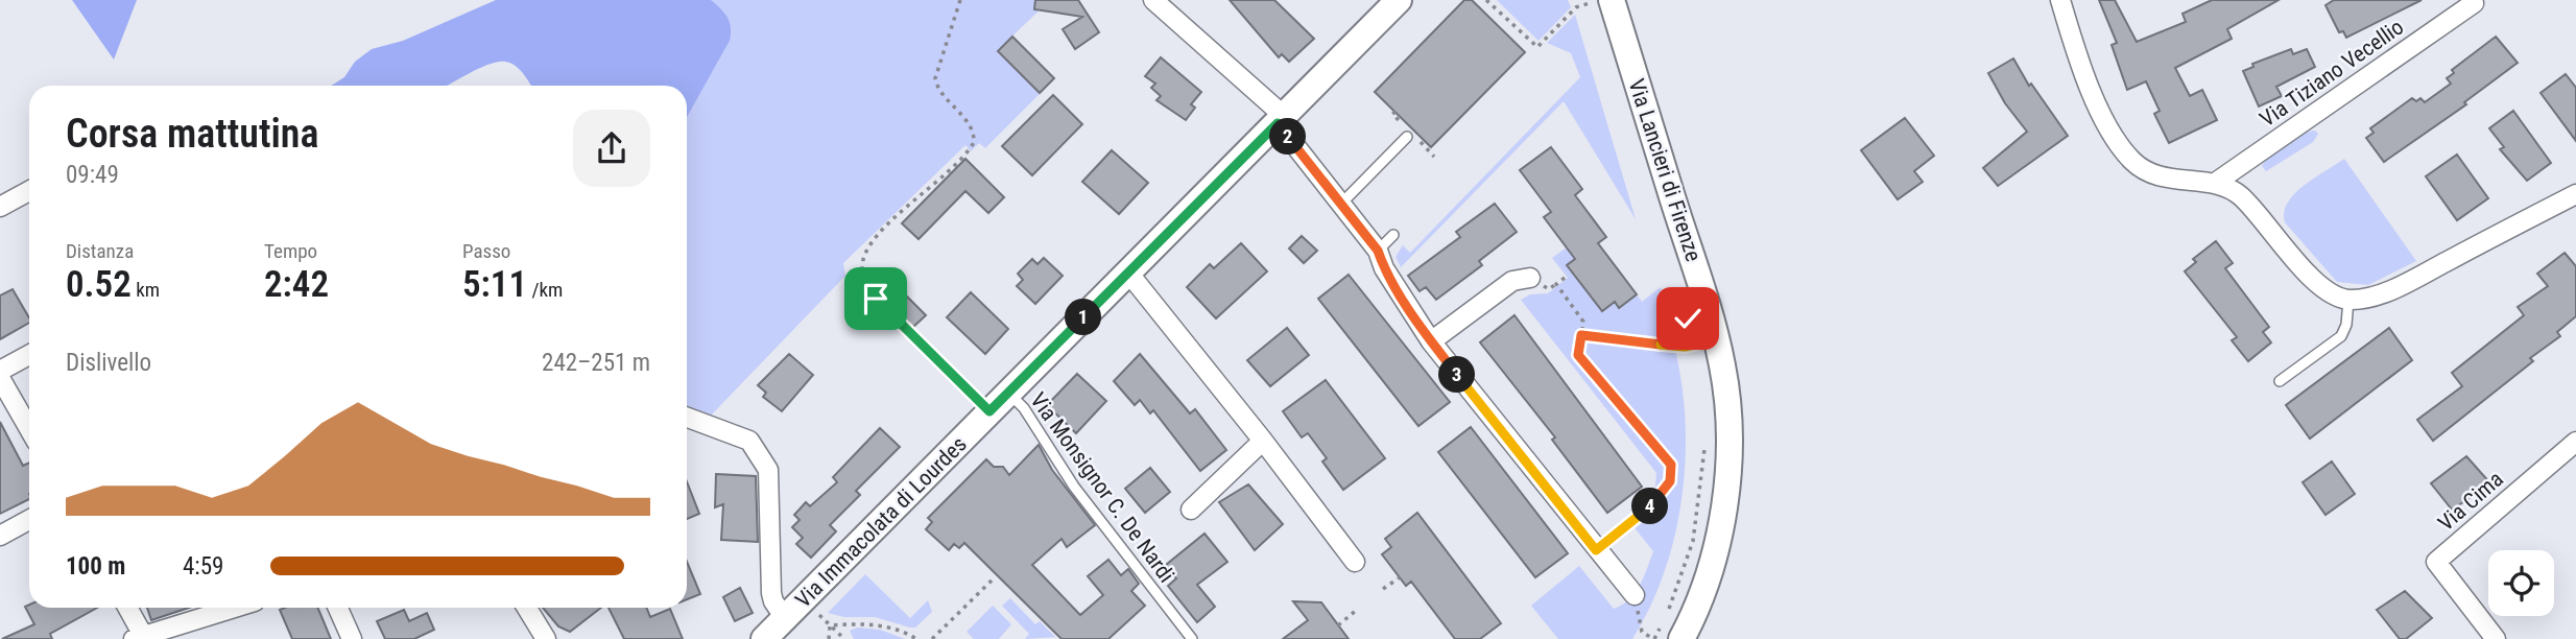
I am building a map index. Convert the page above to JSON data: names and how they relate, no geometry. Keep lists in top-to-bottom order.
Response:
{
  "streets": {
    "street": [
      "Via Tiziano Vecellio",
      "Via Lancieri di Firenze",
      "Via Cima",
      "Via Immacolata di Lourdes"
    ],
    "lane": ["Via Monsignor C. De Nardi"]
  },
  "crossings": [
    ["Via Monsignor C. De Nardi", "Via Immacolata di Lourdes"]
  ],
  "page": {
    "heading": ["Corsa mattutina", "09:49"],
    "pins": [
      "2",
      "1",
      "3",
      "4"
    ],
    "stats": [
      ["Distanza", "0.52 km"],
      ["Tempo", "2:42"],
      ["Passo", "5:11 /km"]
    ],
    "chart": ["Dislivello", "242–251 m"],
    "list": [
      {
        "name": "100 m",
        "note": "4:59"
      }
    ]
  }
}
